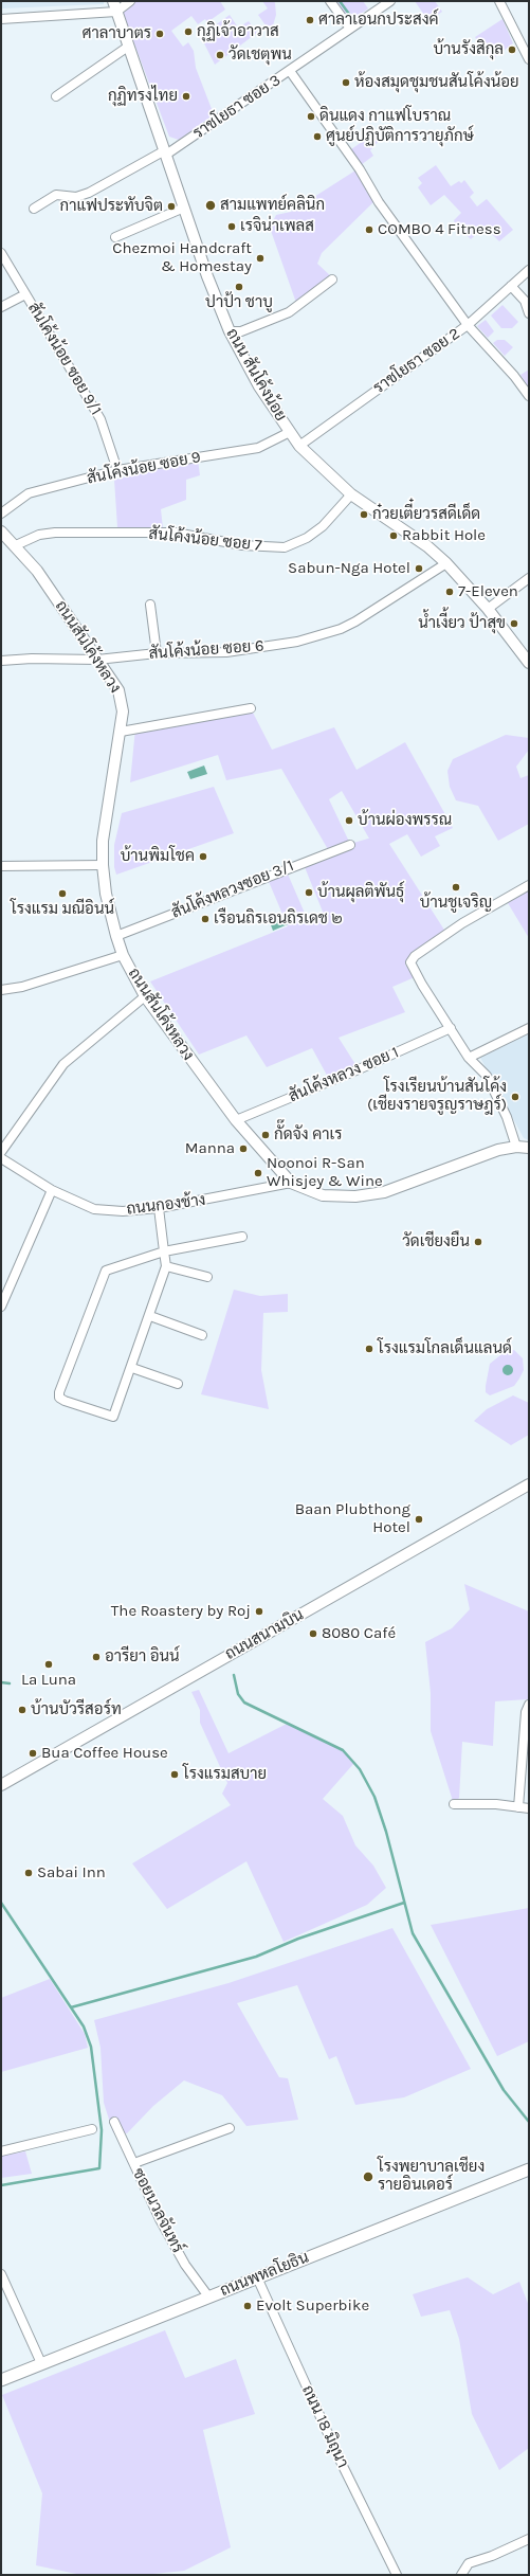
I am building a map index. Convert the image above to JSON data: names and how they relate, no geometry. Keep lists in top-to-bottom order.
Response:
{
  "streets": {
    "main road": ["ถนนพหลโยธิน"],
    "street": [
      "ราชโยธา ซอย 3",
      "สันโค้งน้อย ซอย 9/1",
      "ราชโยธา ซอย 2",
      "ถนน สันโค้งน้อย",
      "สันโค้งน้อย ซอย 9",
      "สันโค้งน้อย ซอย 7",
      "ถนนสันโค้งหลวง",
      "สันโค้งน้อย ซอย 6",
      "สันโค้งหลวงซอย 3/1",
      "สันโค้งหลวง ซอย 1",
      "ถนนกองช้าง",
      "ถนนสนามบิน",
      "ซอยนวลจันทร์",
      "ถนน 18 มิถุนา"
    ]
  },
  "crossings": [
    ["ราชโยธา ซอย 3", "ถนน สันโค้งน้อย"],
    ["สันโค้งน้อย ซอย 9/1", "สันโค้งน้อย ซอย 9"],
    ["ราชโยธา ซอย 2", "ถนน สันโค้งน้อย"],
    ["ถนน สันโค้งน้อย", "สันโค้งน้อย ซอย 9"],
    ["ถนน สันโค้งน้อย", "สันโค้งน้อย ซอย 7"],
    ["ถนน สันโค้งน้อย", "สันโค้งน้อย ซอย 6"],
    ["สันโค้งน้อย ซอย 7", "ถนนสันโค้งหลวง"],
    ["ถนนสันโค้งหลวง", "สันโค้งน้อย ซอย 6"],
    ["ถนนสันโค้งหลวง", "สันโค้งหลวงซอย 3/1"],
    ["ถนนสันโค้งหลวง", "สันโค้งหลวง ซอย 1"],
    ["ถนนสันโค้งหลวง", "ถนนกองช้าง"],
    ["ซอยนวลจันทร์", "ถนนพหลโยธิน"],
    ["ถนนพหลโยธิน", "ถนน 18 มิถุนา"]
  ],
  "places": [
    "ศาลาเอนกประสงค์",
    "กุฏิเจ้าอาวาส",
    "ศาลาบาตร",
    "บ้านรังสิกุล",
    "วัดเชตุพน",
    "ห้องสมุดชุมชนสันโค้งน้อย",
    "กุฏิทรงไทย",
    "ดินแดง กาแฟโบราณ",
    "ศูนย์ปฏิบัติการวายุภักษ์",
    "สามแพทย์คลินิก",
    "กาแฟประทับจิต",
    "เรจิน่าเพลส",
    "COMBO 4 Fitness",
    "Chezmoi Handcraft & Homestay",
    "ปาป้า ชาบู",
    "ก๋วยเตี๋ยวรสดีเด็ด",
    "Rabbit Hole",
    "Sabun-Nga Hotel",
    "7-Eleven",
    "น้ำเงี้ยว ป้าสุข",
    "บ้านผ่องพรรณ",
    "บ้านพิมโชค",
    "บ้านชูเจริญ",
    "บ้านผุลติพันธ์ุ",
    "โรงแรม มณีอินน์",
    "เรือนถิรเอนถิรเดช ๒",
    "โรงเรียนบ้านสันโค้ง (เชียงรายจรูญราษฎร์)",
    "กั๊ดจัง คาเร",
    "Manna",
    "Noonoi R-San Whisjey & Wine",
    "วัดเชียงยืน",
    "โรงแรมโกลเด็นแลนด์",
    "Baan Plubthong Hotel",
    "The Roastery by Roj",
    "8080 Café",
    "อารียา อินน์",
    "La Luna",
    "บ้านบัวรีสอร์ท",
    "Bua Coffee House",
    "โรงแรมสบาย",
    "Sabai Inn",
    "โรงพยาบาลเชียง รายอินเดอร์",
    "Evolt Superbike"
  ]
}
